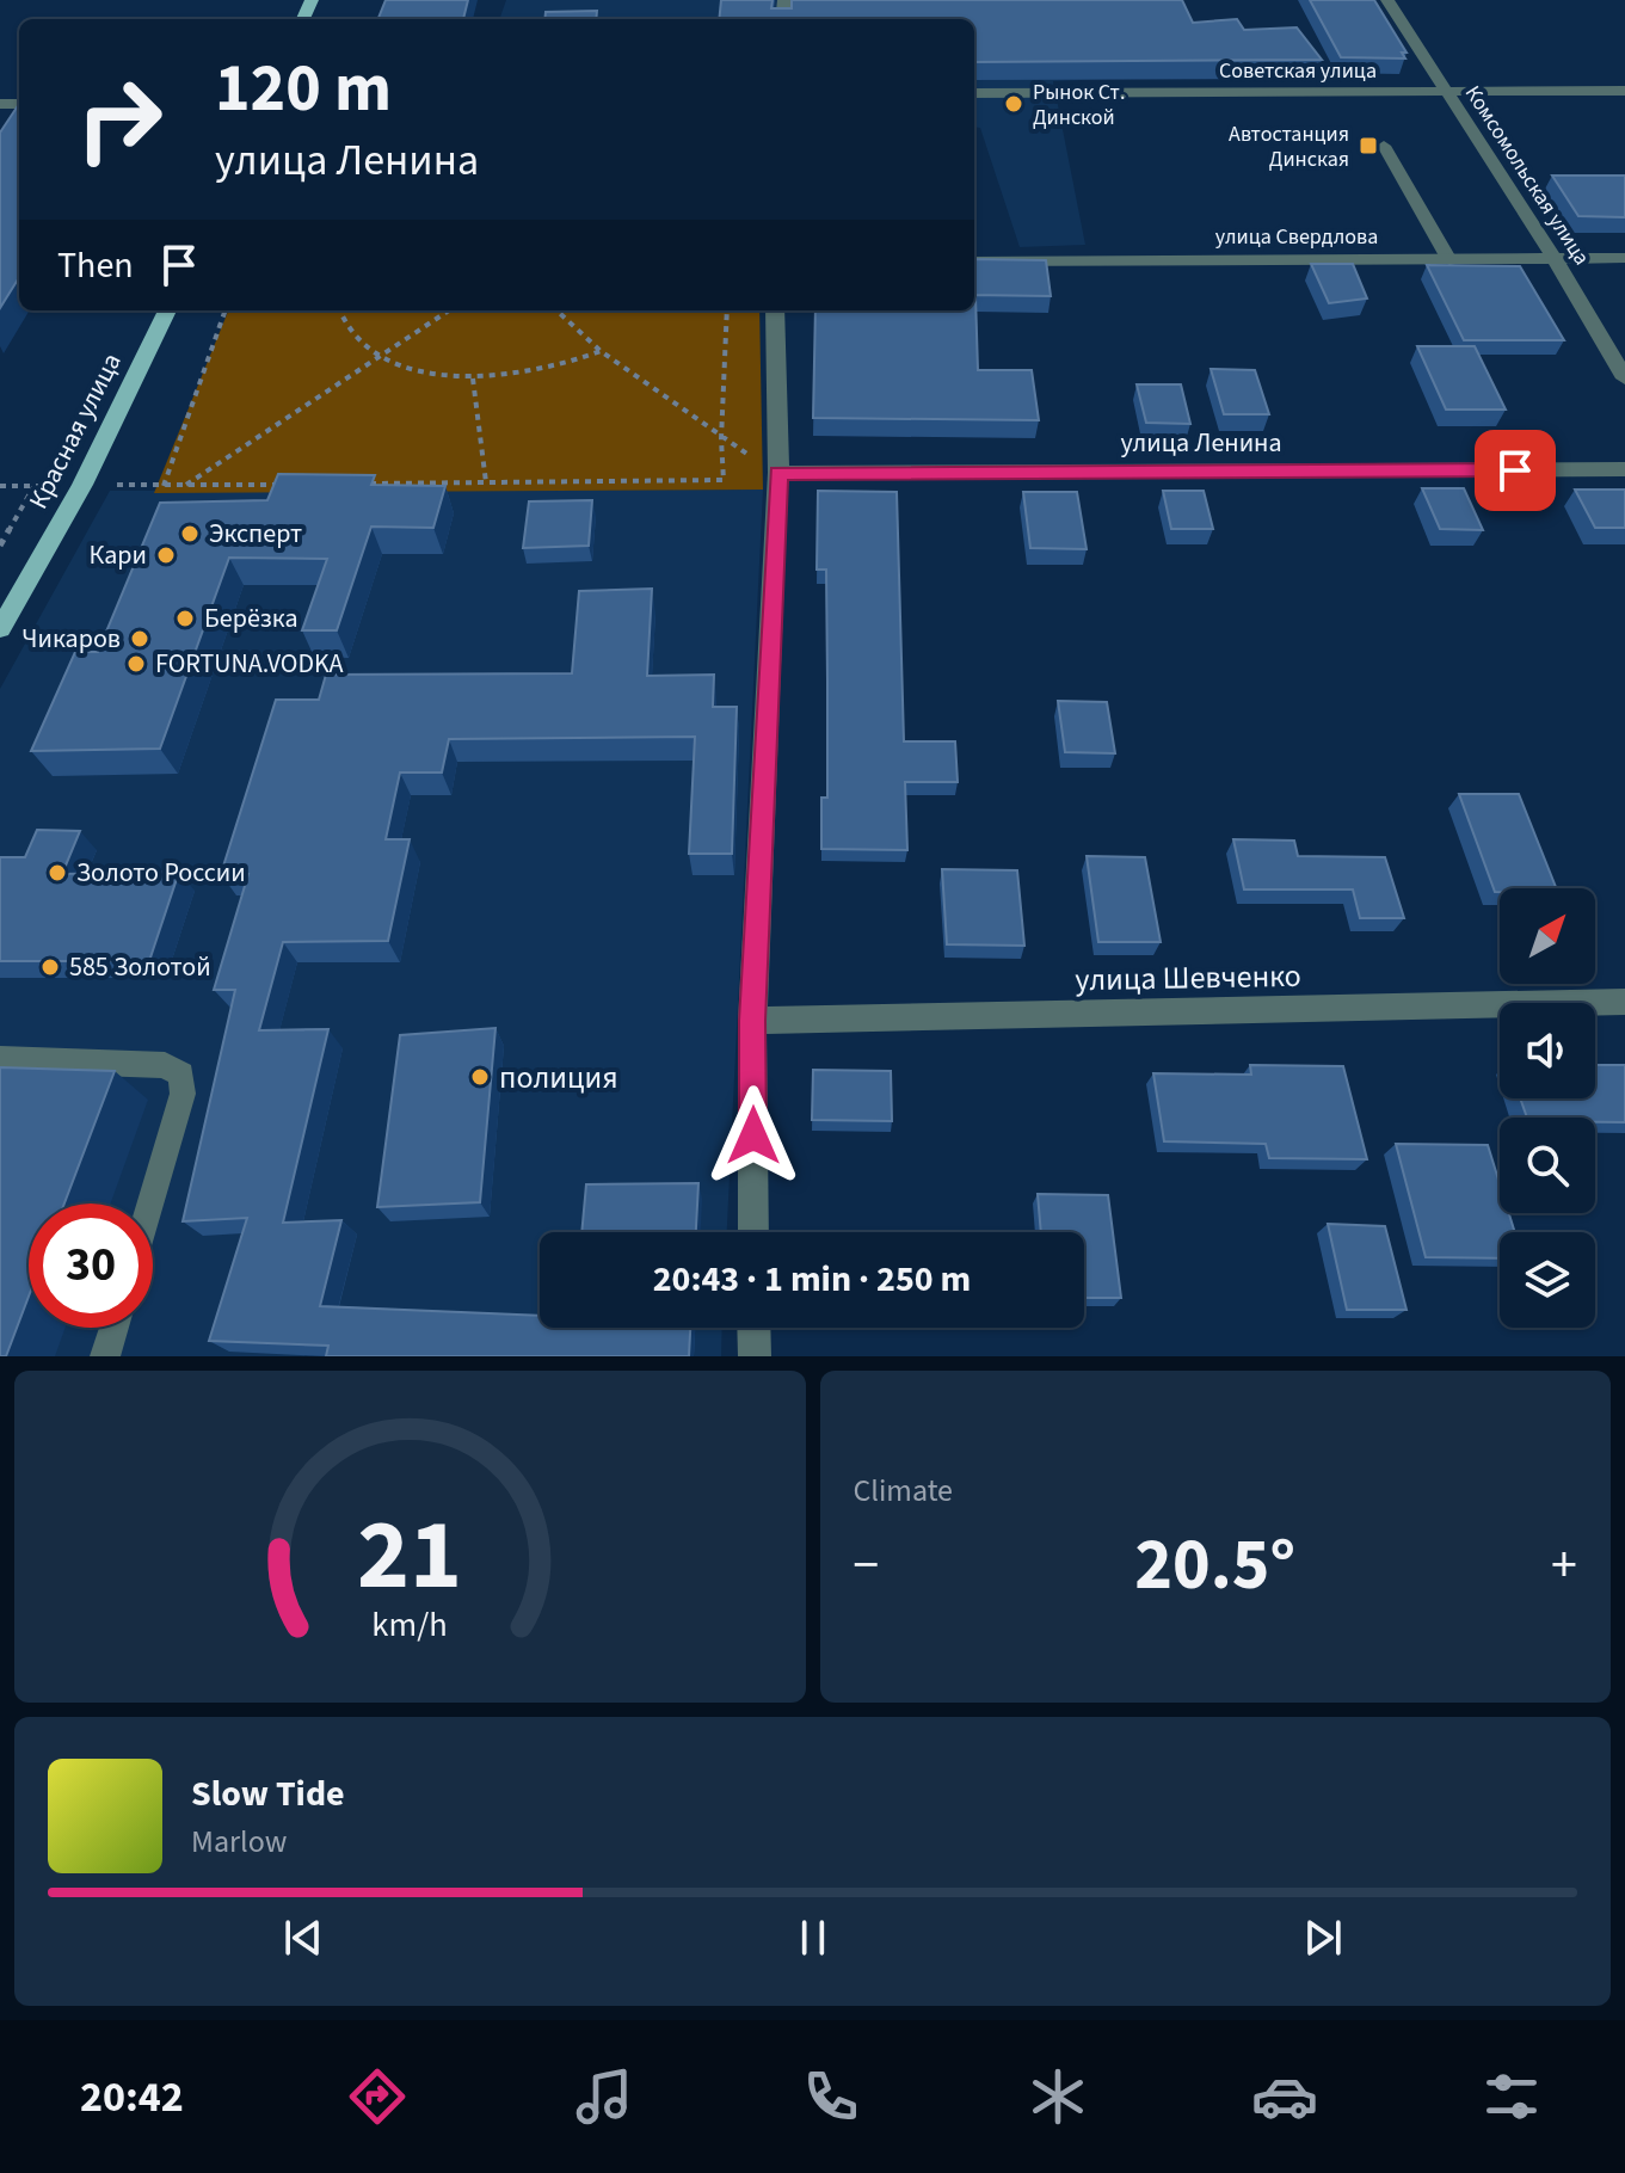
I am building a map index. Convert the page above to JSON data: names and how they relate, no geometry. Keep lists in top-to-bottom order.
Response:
{
  "streets": {
    "main road": ["Красная улица"],
    "street": [
      "Советская улица",
      "Комсомольская улица",
      "улица Свердлова",
      "улица Ленина",
      "улица Шевченко"
    ]
  },
  "crossings": [
    ["Советская улица", "Комсомольская улица"],
    ["Комсомольская улица", "улица Свердлова"]
  ],
  "places": {
    "other": [
      "Рынок Ст. Динской",
      "Эксперт",
      "Кари",
      "Берёзка",
      "Чикаров",
      "FORTUNA.VODKA",
      "Золото России",
      "585 Золотой",
      "полиция"
    ],
    "transit": ["Автостанция Динская"]
  },
  "north": "top right",
  "page": {
    "turn": ["120 m", "улица Ленина"],
    "then": "Then",
    "limit": "30",
    "trip": "20:43 · 1 min · 250 m",
    "tile": "Climate",
    "heat": ["−", "20.5°", "+"],
    "song": ["Slow Tide", "Marlow"],
    "tabs": "20:42",
    "gauge": ["21", "km/h"]
  }
}
